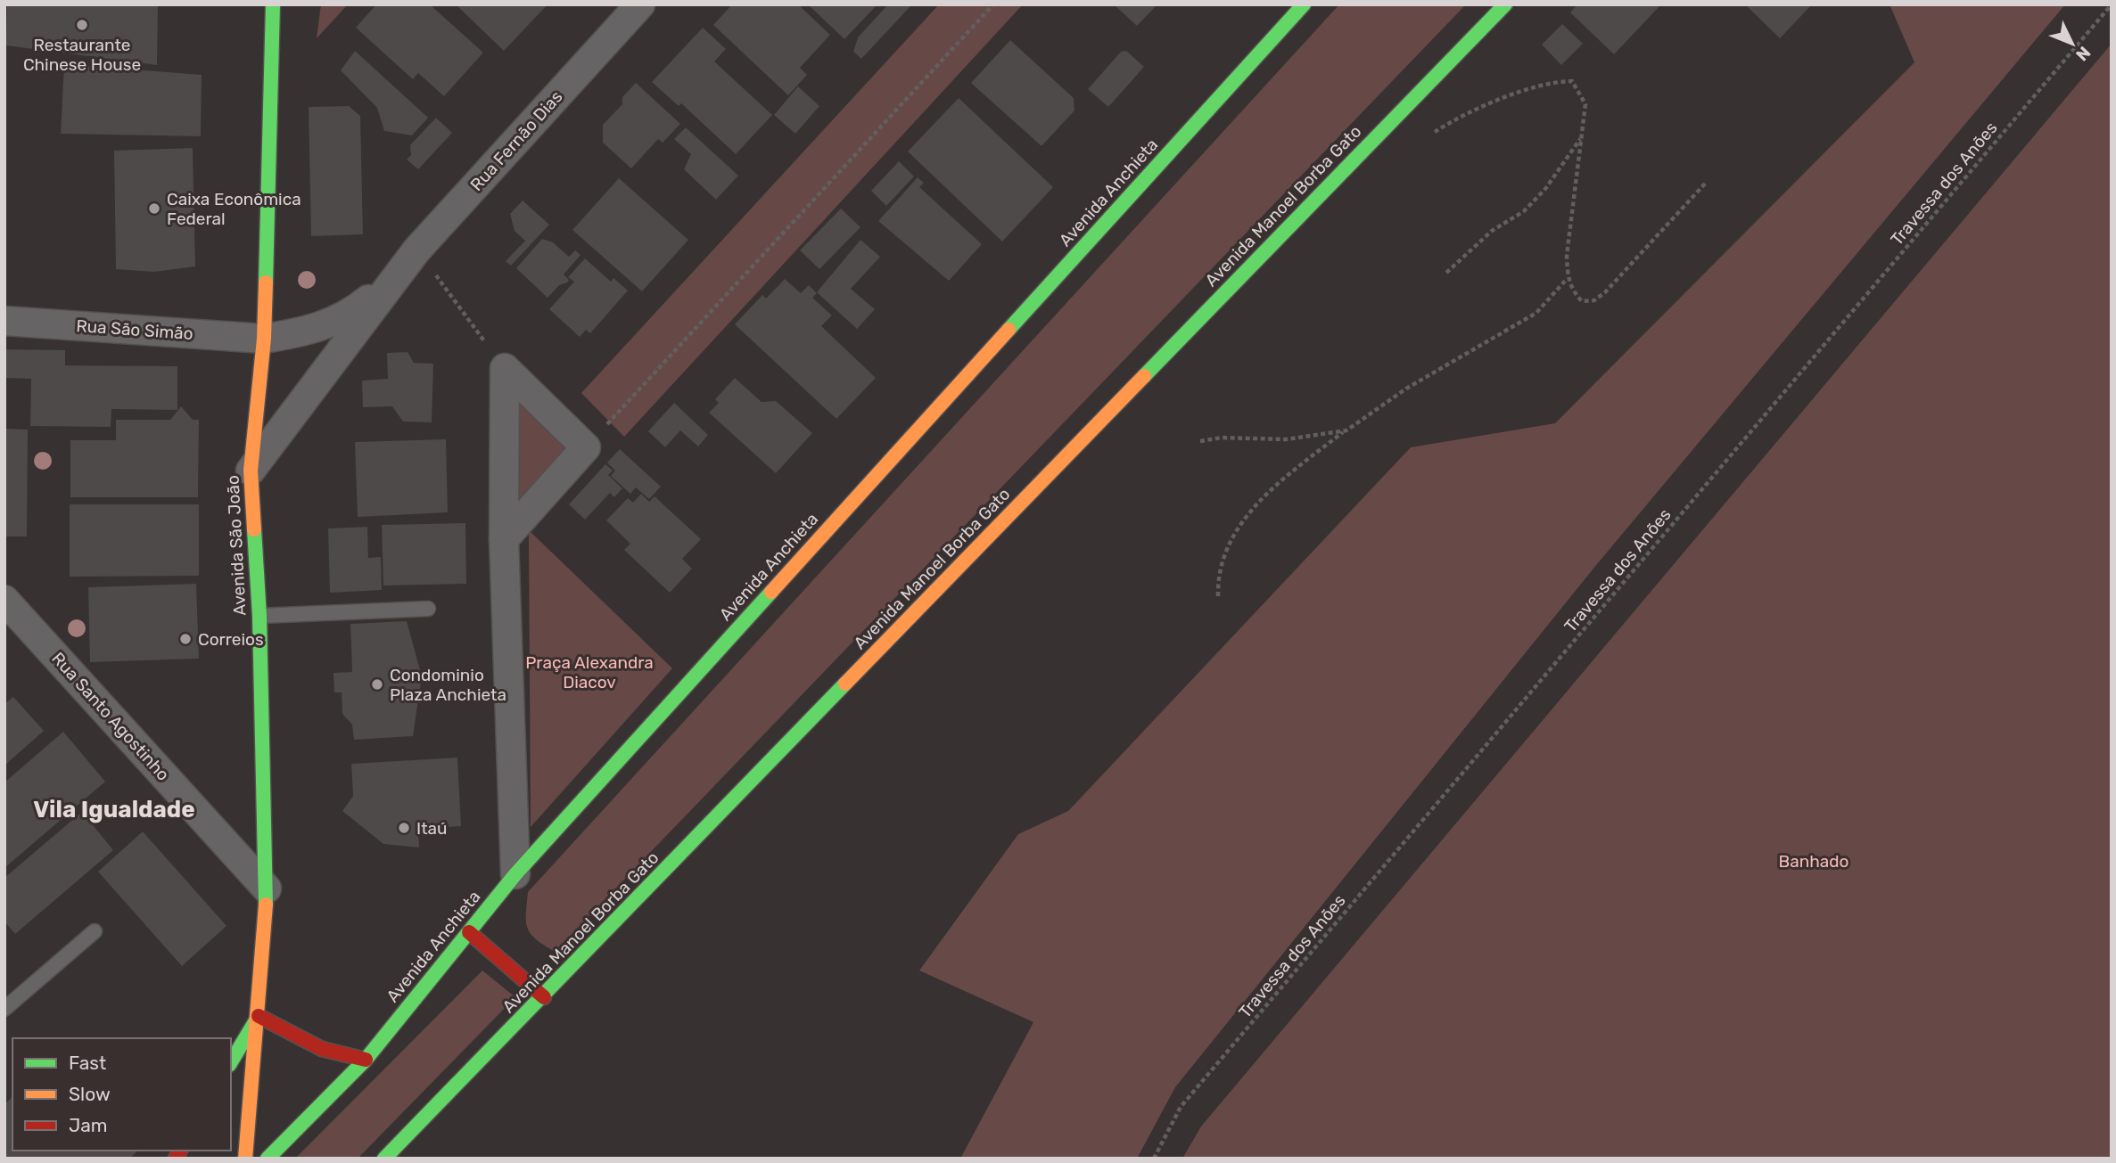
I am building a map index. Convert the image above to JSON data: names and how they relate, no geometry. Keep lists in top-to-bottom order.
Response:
{
  "streets": {
    "main road": ["Avenida Anchieta", "Avenida Manoel Borba Gato", "Avenida São João"],
    "street": ["Rua Fernão Dias", "Rua São Simão", "Rua Santo Agostinho"],
    "path": ["Travessa dos Anões"]
  },
  "crossings": [
    ["Rua Fernão Dias", "Rua São Simão"],
    ["Rua Fernão Dias", "Avenida São João"],
    ["Rua São Simão", "Avenida São João"],
    ["Avenida São João", "Rua Santo Agostinho"]
  ],
  "districts": ["Vila Igualdade"],
  "parks": ["Praça Alexandra Diacov", "Banhado"],
  "places": [
    "Restaurante Chinese House",
    "Caixa Econômica Federal",
    "Correios",
    "Condominio Plaza Anchieta",
    "Itaú"
  ],
  "legend": ["Fast", "Slow", "Jam"],
  "north": "bottom right"
}
